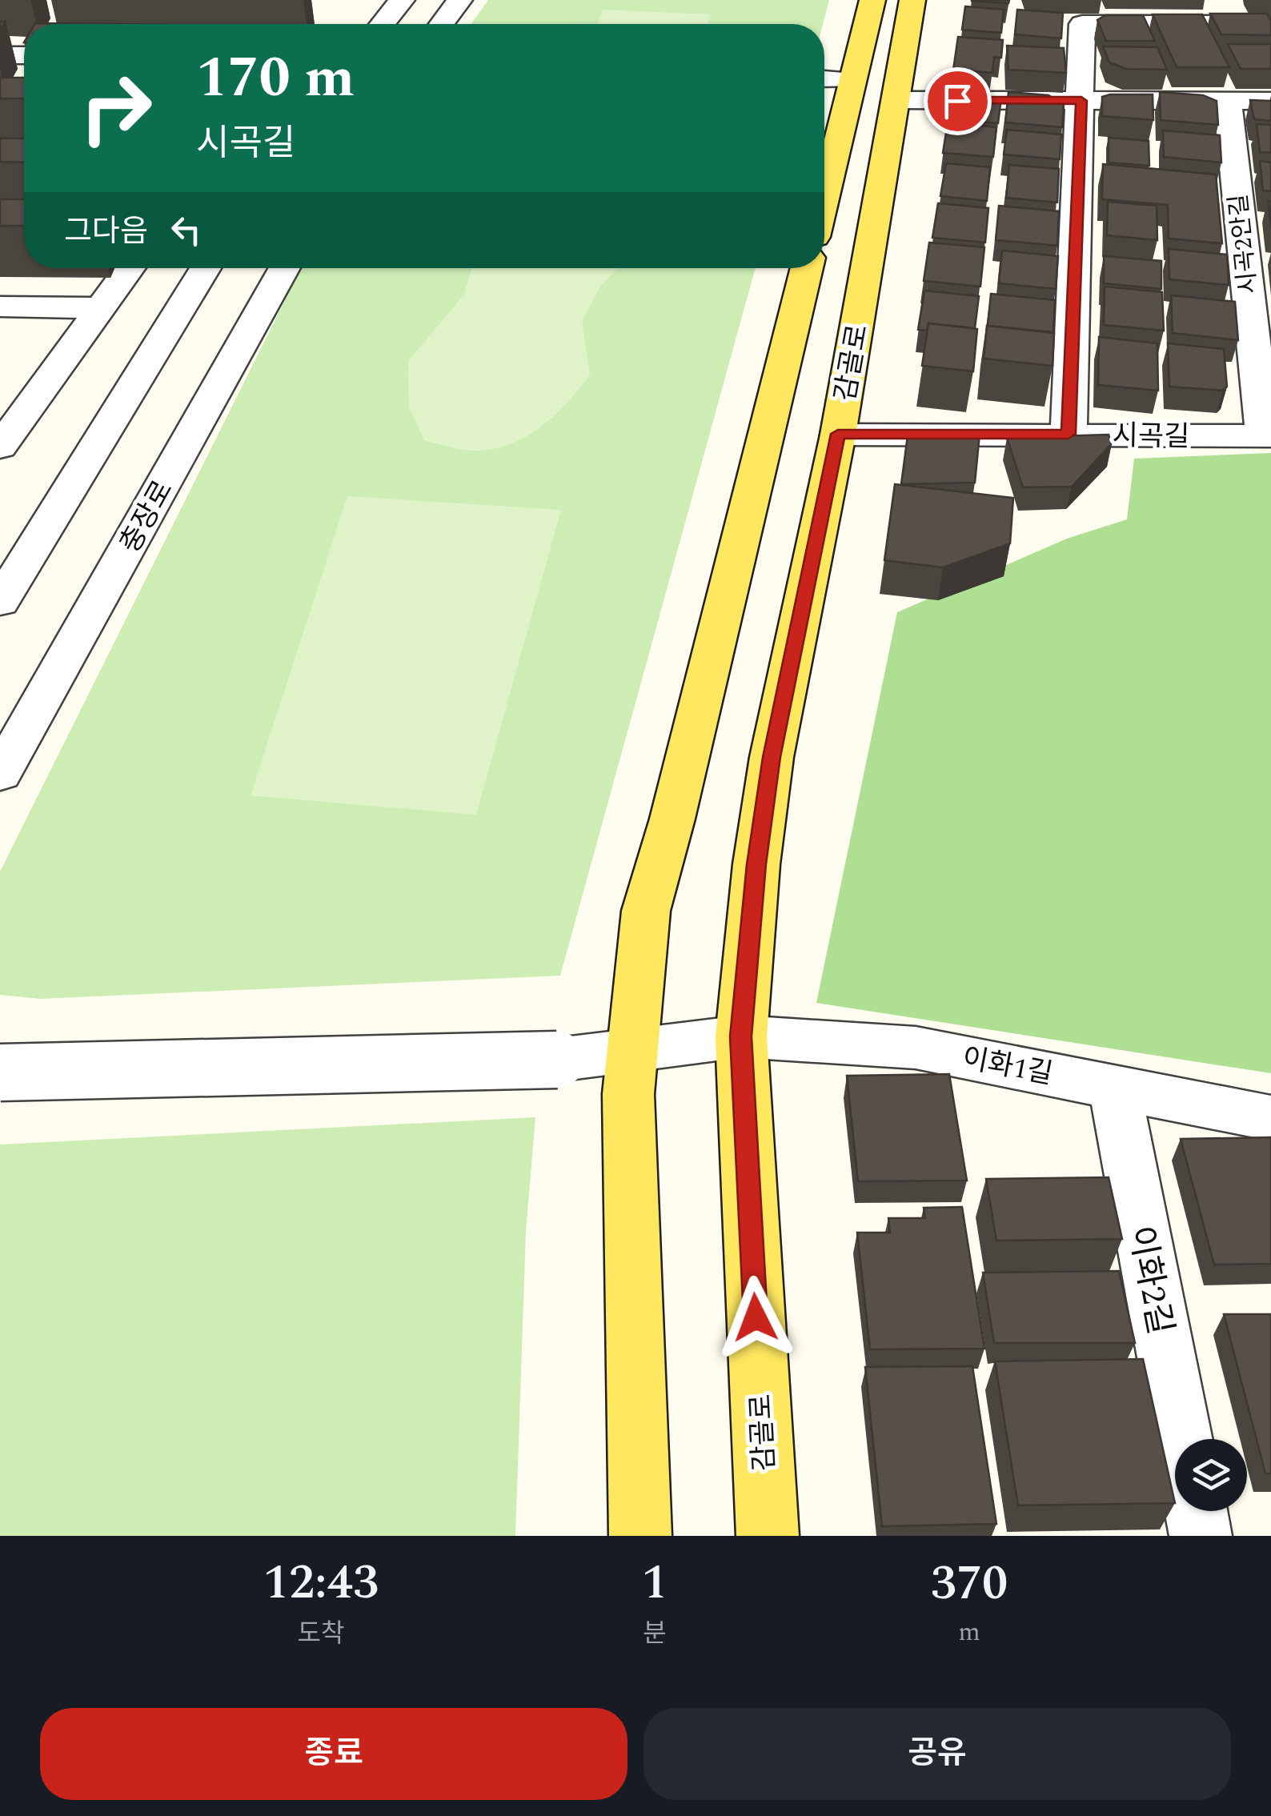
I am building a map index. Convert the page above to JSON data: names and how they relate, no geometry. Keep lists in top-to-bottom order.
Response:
{
  "streets": {
    "main road": ["감골로"],
    "street": [
      "시곡2안길",
      "시곡길",
      "충장로",
      "이화1길",
      "이화2길"
    ]
  },
  "crossings": [
    ["시곡2안길", "시곡길"],
    ["감골로", "시곡길"],
    ["감골로", "이화1길"],
    ["이화1길", "이화2길"]
  ],
  "page": {
    "turn": ["170 m", "시곡길"],
    "then": "그다음",
    "eta": [
      "12:43",
      "도착",
      "1",
      "분",
      "370",
      "m"
    ],
    "buttons": ["종료", "공유"]
  }
}
